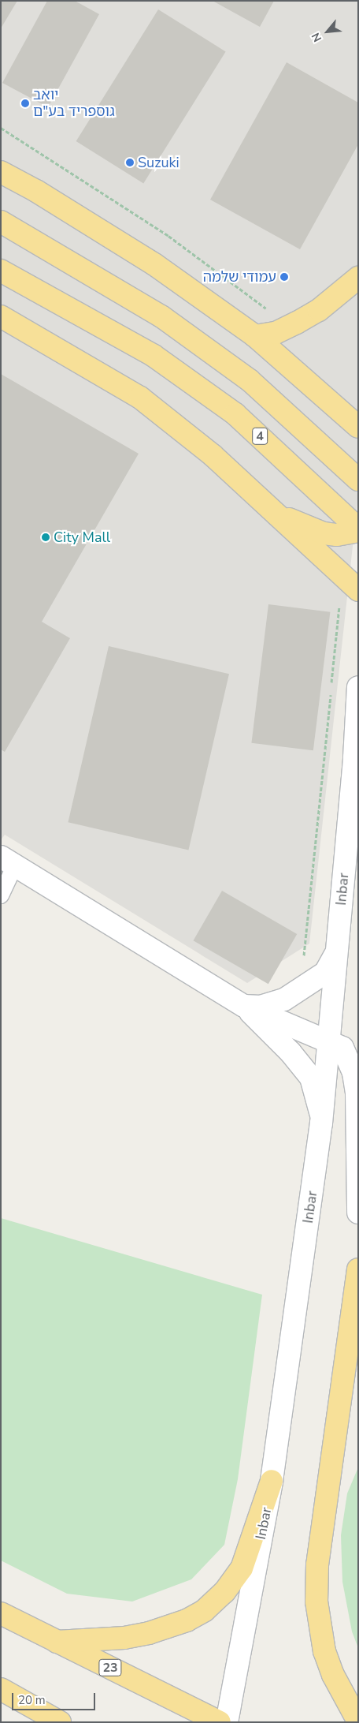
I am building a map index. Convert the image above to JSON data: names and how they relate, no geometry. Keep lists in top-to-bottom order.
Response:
{
  "streets": {
    "highway": ["4", "23"],
    "street": ["Inbar"]
  },
  "places": [
    "יואב גוספריד בע\"ם",
    "Suzuki",
    "עמודי שלמה",
    "City Mall"
  ],
  "scale_bar": "20 m",
  "north": "bottom left"
}
